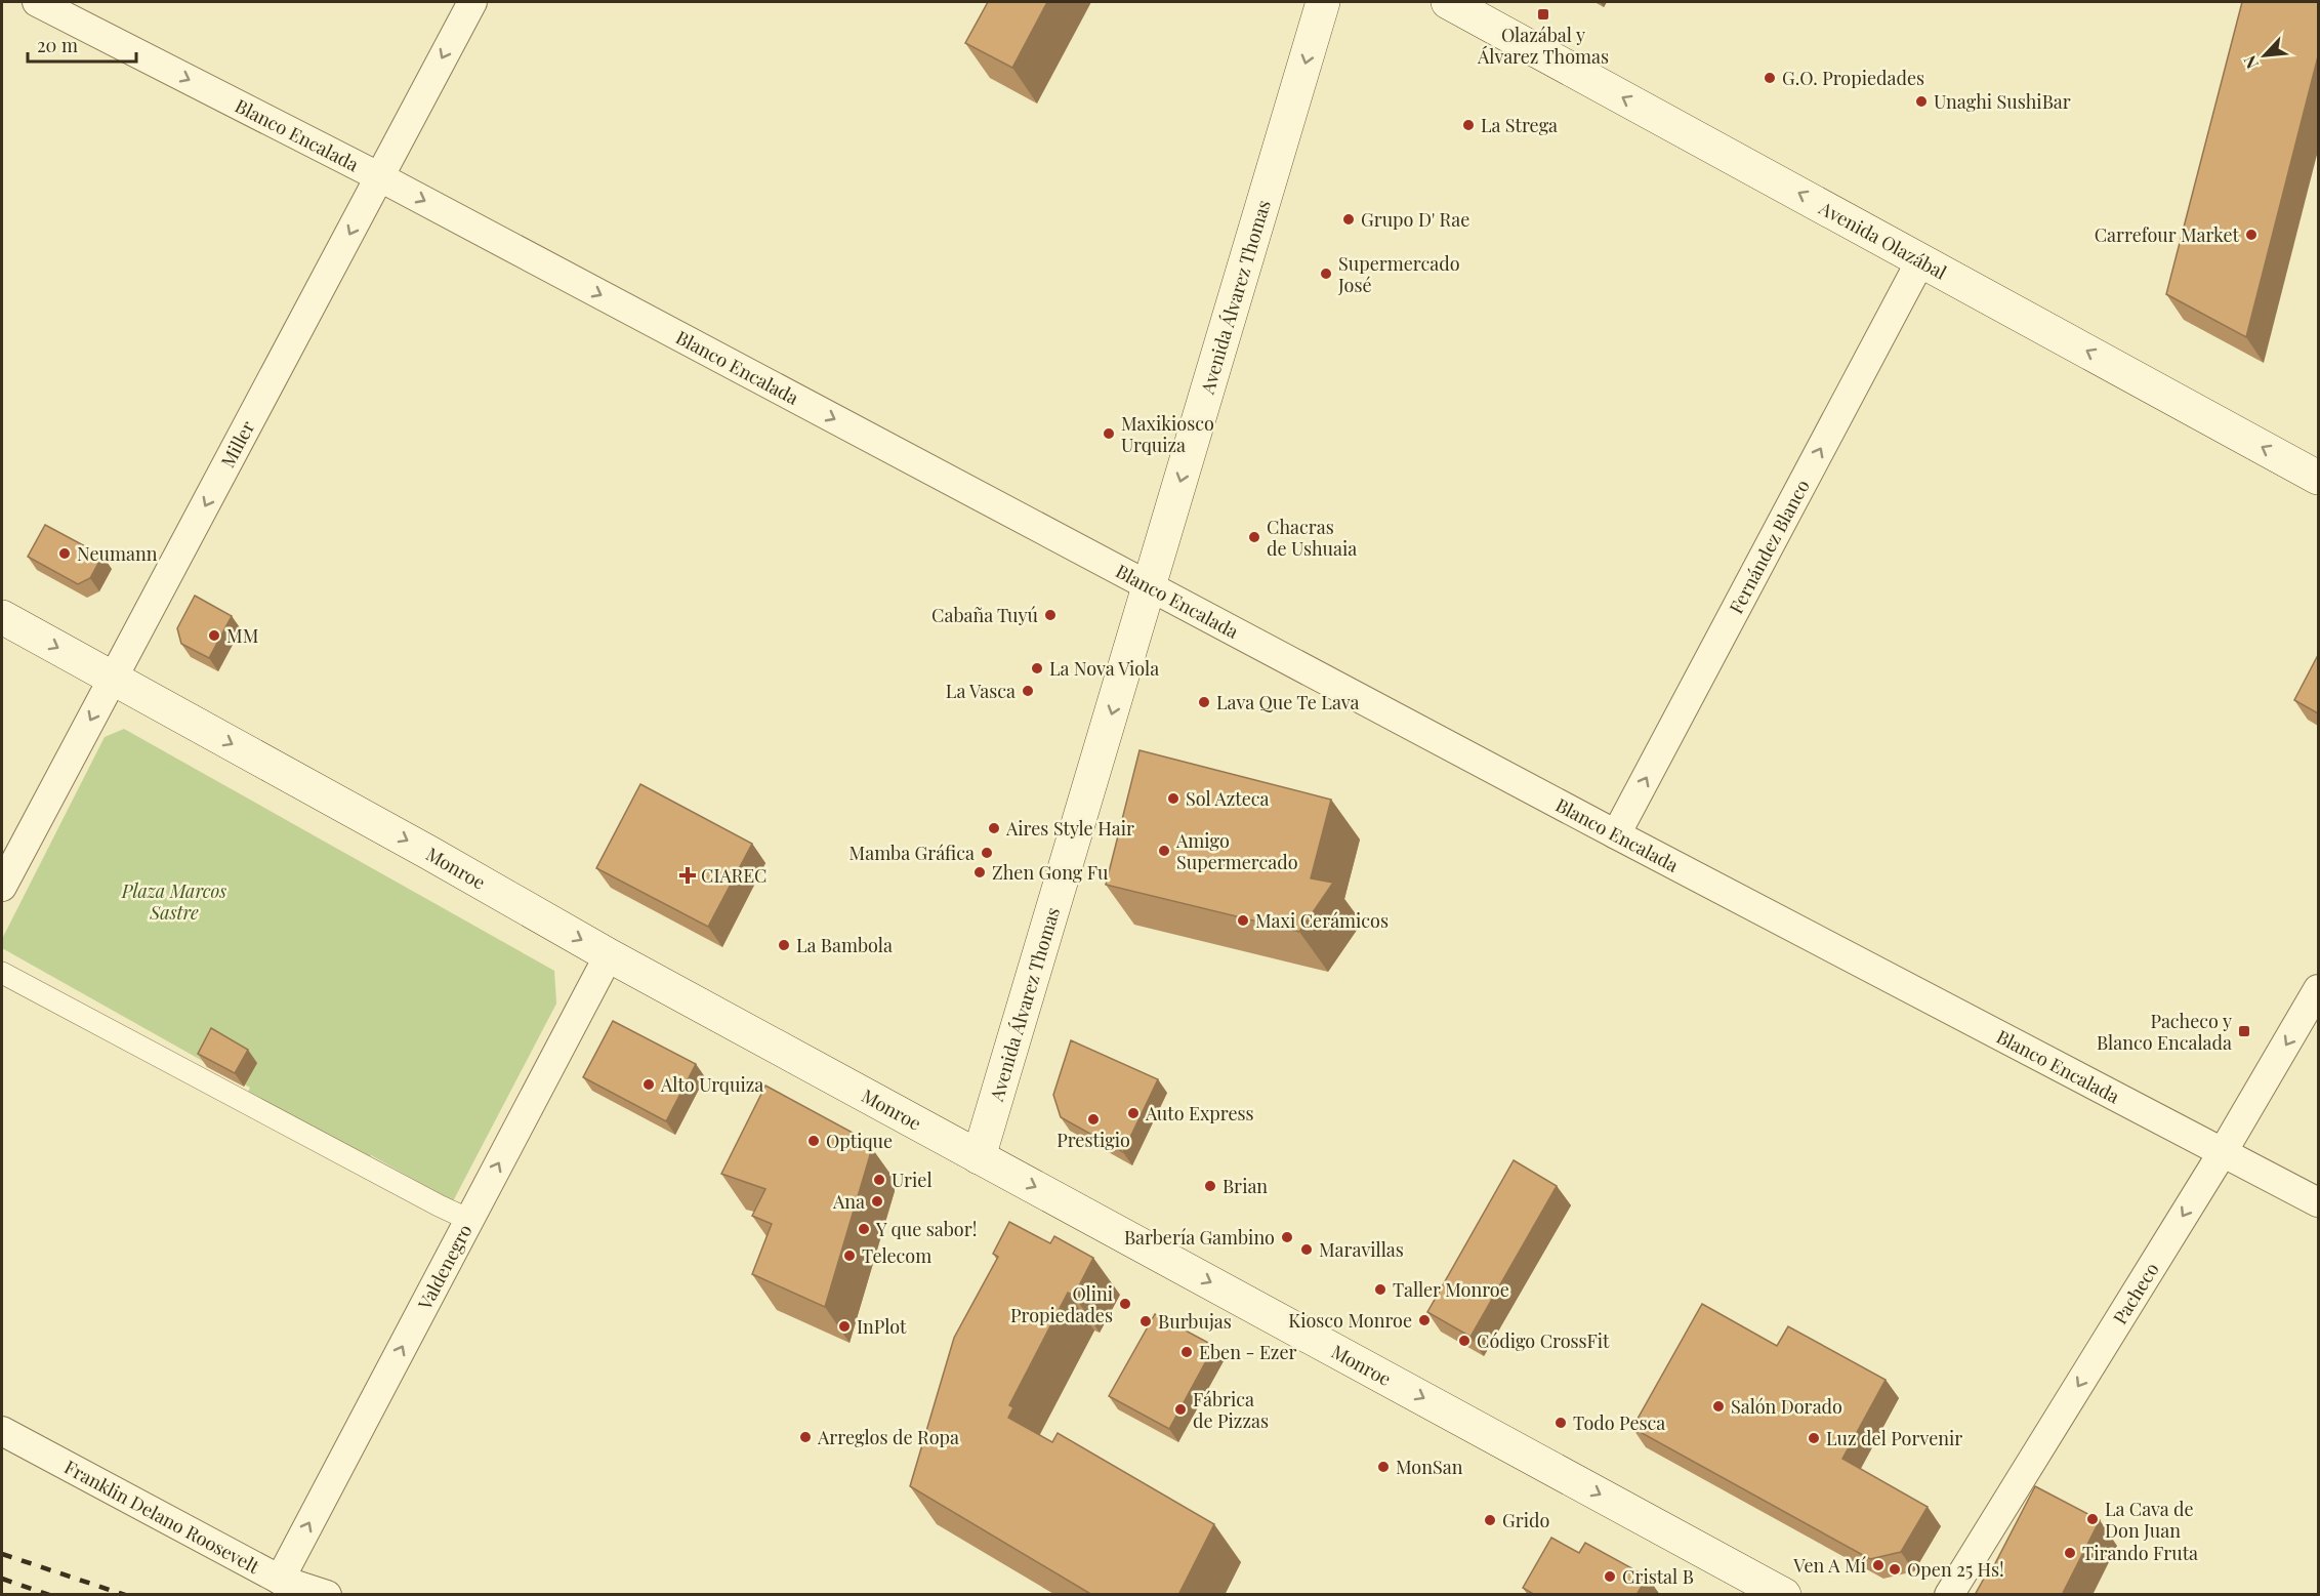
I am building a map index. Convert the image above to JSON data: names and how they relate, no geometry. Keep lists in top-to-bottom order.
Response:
{
  "streets": {
    "main road": ["Avenida Olazábal", "Avenida Álvarez Thomas", "Monroe"],
    "street": [
      "Blanco Encalada",
      "Miller",
      "Fernández Blanco",
      "Valdenegro",
      "Pacheco",
      "Franklin Delano Roosevelt"
    ]
  },
  "crossings": [
    ["Blanco Encalada", "Avenida Álvarez Thomas"],
    ["Blanco Encalada", "Miller"],
    ["Blanco Encalada", "Fernández Blanco"],
    ["Blanco Encalada", "Pacheco"],
    ["Avenida Olazábal", "Fernández Blanco"],
    ["Avenida Álvarez Thomas", "Monroe"],
    ["Miller", "Monroe"],
    ["Monroe", "Valdenegro"],
    ["Valdenegro", "Franklin Delano Roosevelt"]
  ],
  "one_way": [
    "Blanco Encalada",
    "Avenida Olazábal",
    "Avenida Álvarez Thomas",
    "Miller",
    "Fernández Blanco",
    "Monroe",
    "Valdenegro",
    "Pacheco"
  ],
  "parks": ["Plaza Marcos Sastre"],
  "places": {
    "transit": ["Olazábal y Álvarez Thomas", "Pacheco y Blanco Encalada"],
    "other": [
      "G.O. Propiedades",
      "Unaghi SushiBar",
      "La Strega",
      "Grupo D' Rae",
      "Carrefour Market",
      "Supermercado José",
      "Maxikiosco Urquiza",
      "Chacras de Ushuaia",
      "Neumann",
      "Cabaña Tuyú",
      "MM",
      "La Nova Viola",
      "La Vasca",
      "Lava Que Te Lava",
      "Sol Azteca",
      "Aires Style Hair",
      "Amigo Supermercado",
      "Mamba Gráfica",
      "Zhen Gong Fu",
      "Maxi Cerámicos",
      "La Bambola",
      "Alto Urquiza",
      "Auto Express",
      "Prestigio",
      "Optique",
      "Uriel",
      "Brian",
      "Ana",
      "Y que sabor!",
      "Barbería Gambino",
      "Maravillas",
      "Telecom",
      "Taller Monroe",
      "Olini Propiedades",
      "Kiosco Monroe",
      "Burbujas",
      "InPlot",
      "Código CrossFit",
      "Eben - Ezer",
      "Salón Dorado",
      "Fábrica de Pizzas",
      "Todo Pesca",
      "Arreglos de Ropa",
      "Luz del Porvenir",
      "MonSan",
      "La Cava de Don Juan",
      "Grido",
      "Tirando Fruta",
      "Ven A Mí",
      "Open 25 Hs!",
      "Cristal B"
    ],
    "health": ["CIAREC"]
  },
  "scale_bar": "20 m",
  "north": "bottom left"
}
